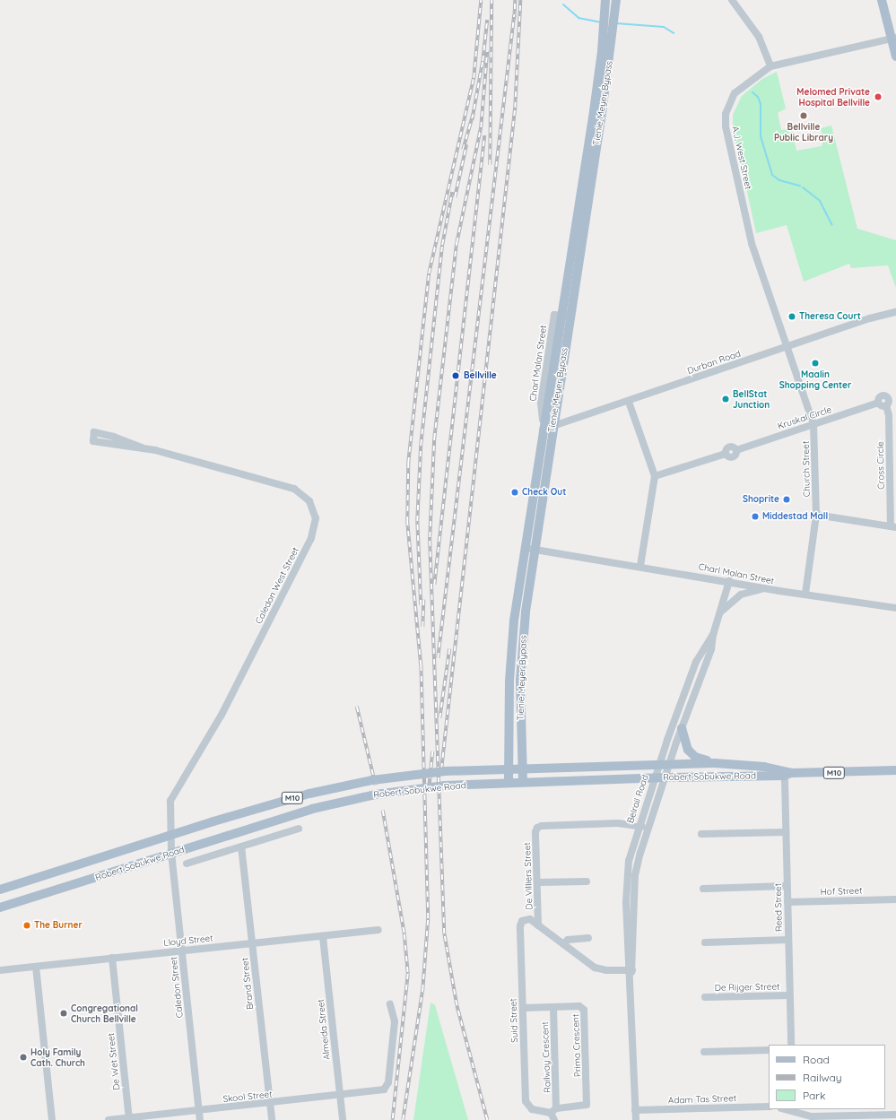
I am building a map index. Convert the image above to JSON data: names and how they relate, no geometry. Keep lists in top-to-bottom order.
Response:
{
  "streets": {
    "main road": ["Tienie Meyer Bypass", "M10", "Robert Sobukwe Road"],
    "street": [
      "A.J. West Street",
      "Durban Road",
      "Charl Malan Street",
      "Kruskal Circle",
      "Cross Circle",
      "Church Street",
      "Caledon West Street",
      "Belrail Road",
      "De Villiers Street",
      "Hof Street",
      "Reed Street",
      "Lloyd Street",
      "Brand Street",
      "Caledon Street",
      "De Rijger Street",
      "Suid Street",
      "Almeida Street",
      "Prima Crescent",
      "Railway Crescent",
      "De Wet Street",
      "Skool Street",
      "Adam Tas Street"
    ]
  },
  "crossings": [
    ["Tienie Meyer Bypass", "Robert Sobukwe Road"],
    ["A.J. West Street", "Durban Road"],
    ["A.J. West Street", "Church Street"],
    ["Durban Road", "Charl Malan Street"],
    ["Durban Road", "Church Street"],
    ["Charl Malan Street", "Church Street"],
    ["Charl Malan Street", "Belrail Road"],
    ["Kruskal Circle", "Cross Circle"],
    ["Kruskal Circle", "Church Street"],
    ["Caledon West Street", "Robert Sobukwe Road"],
    ["Caledon West Street", "Caledon Street"],
    ["Robert Sobukwe Road", "Belrail Road"],
    ["Robert Sobukwe Road", "Reed Street"],
    ["Robert Sobukwe Road", "Caledon Street"],
    ["Belrail Road", "De Villiers Street"],
    ["Belrail Road", "Adam Tas Street"],
    ["De Villiers Street", "Suid Street"],
    ["Hof Street", "Reed Street"],
    ["Reed Street", "De Rijger Street"],
    ["Lloyd Street", "Brand Street"],
    ["Lloyd Street", "Caledon Street"],
    ["Lloyd Street", "Almeida Street"],
    ["Lloyd Street", "De Wet Street"],
    ["Brand Street", "Skool Street"],
    ["Caledon Street", "Skool Street"],
    ["Suid Street", "Prima Crescent"],
    ["Suid Street", "Railway Crescent"],
    ["Almeida Street", "Skool Street"],
    ["Prima Crescent", "Railway Crescent"],
    ["De Wet Street", "Skool Street"]
  ],
  "places": [
    "Melomed Private Hospital Bellville",
    "Bellville Public Library",
    "Theresa Court",
    "Maalin Shopping Center",
    "Bellville",
    "BellStat Junction",
    "Check Out",
    "Shoprite",
    "Middestad Mall",
    "The Burner",
    "Congregational Church Bellville",
    "Holy Family Cath. Church"
  ],
  "legend": ["Road", "Railway", "Park"]
}
